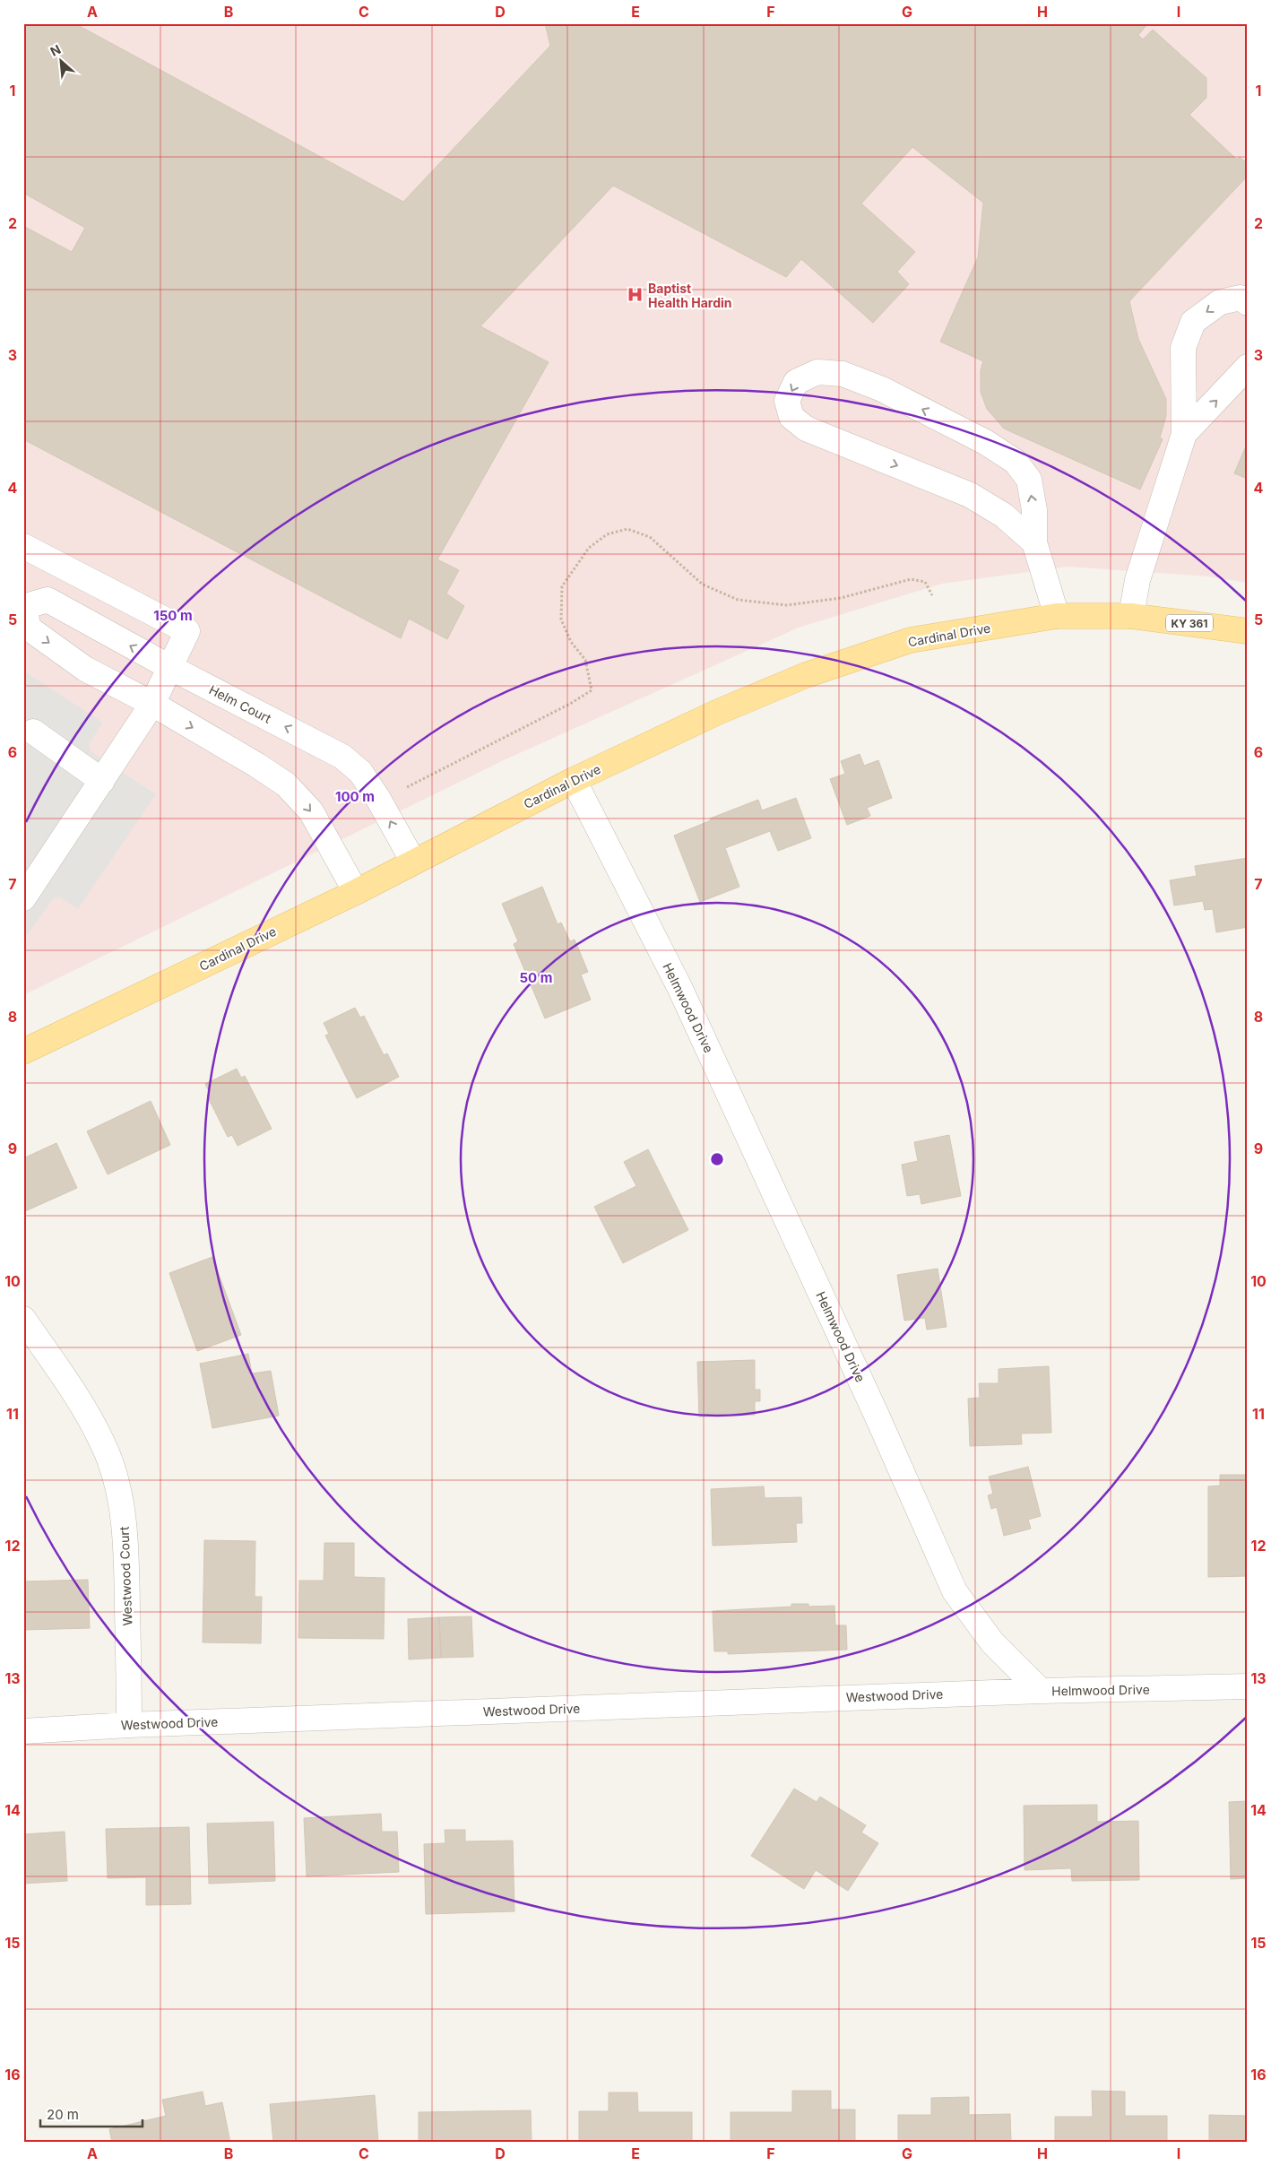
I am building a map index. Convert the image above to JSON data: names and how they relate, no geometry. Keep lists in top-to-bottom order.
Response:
{
  "streets": {
    "main road": ["KY 361", "Cardinal Drive"],
    "street": [
      "Helm Court",
      "Helmwood Drive",
      "Westwood Court",
      "Westwood Drive"
    ]
  },
  "crossings": [
    ["KY 361", "Cardinal Drive"],
    ["Cardinal Drive", "Helm Court"],
    ["Cardinal Drive", "Helmwood Drive"],
    ["Helmwood Drive", "Westwood Drive"],
    ["Westwood Court", "Westwood Drive"]
  ],
  "places": {
    "hospital": ["Baptist Health Hardin"]
  },
  "scale_bar": "20 m",
  "north": "top left",
  "grid": {
    "columns": [
      "A",
      "B",
      "C",
      "D",
      "E",
      "F",
      "G",
      "H",
      "I"
    ],
    "rows": [
      "1",
      "2",
      "3",
      "4",
      "5",
      "6",
      "7",
      "8",
      "9",
      "10",
      "11",
      "12",
      "13",
      "14",
      "15",
      "16"
    ]
  },
  "rings": ["150 m", "100 m", "50 m"]
}
